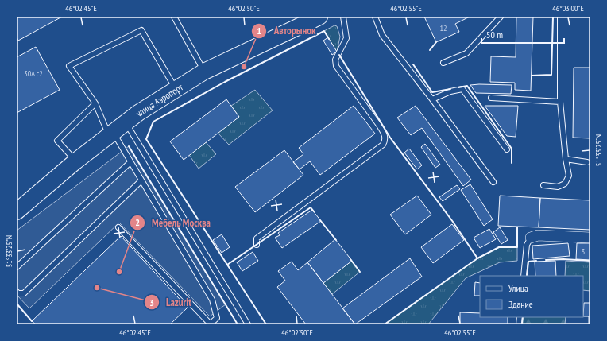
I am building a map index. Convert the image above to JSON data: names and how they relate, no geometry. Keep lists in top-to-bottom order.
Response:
{
  "streets": {
    "main road": ["улица Аэропорт"]
  },
  "places": ["Авторынок", "Мебель Москва", "Lazurit"],
  "house_numbers": ["12", "30А с2", "3"],
  "legend": ["Улица", "Здание"],
  "scale_bar": "50 m",
  "coordinates": [
    "46°02'45\"E",
    "46°02'50\"E",
    "46°02'55\"E",
    "46°03'00\"E",
    "51°33'25\"N"
  ]
}
